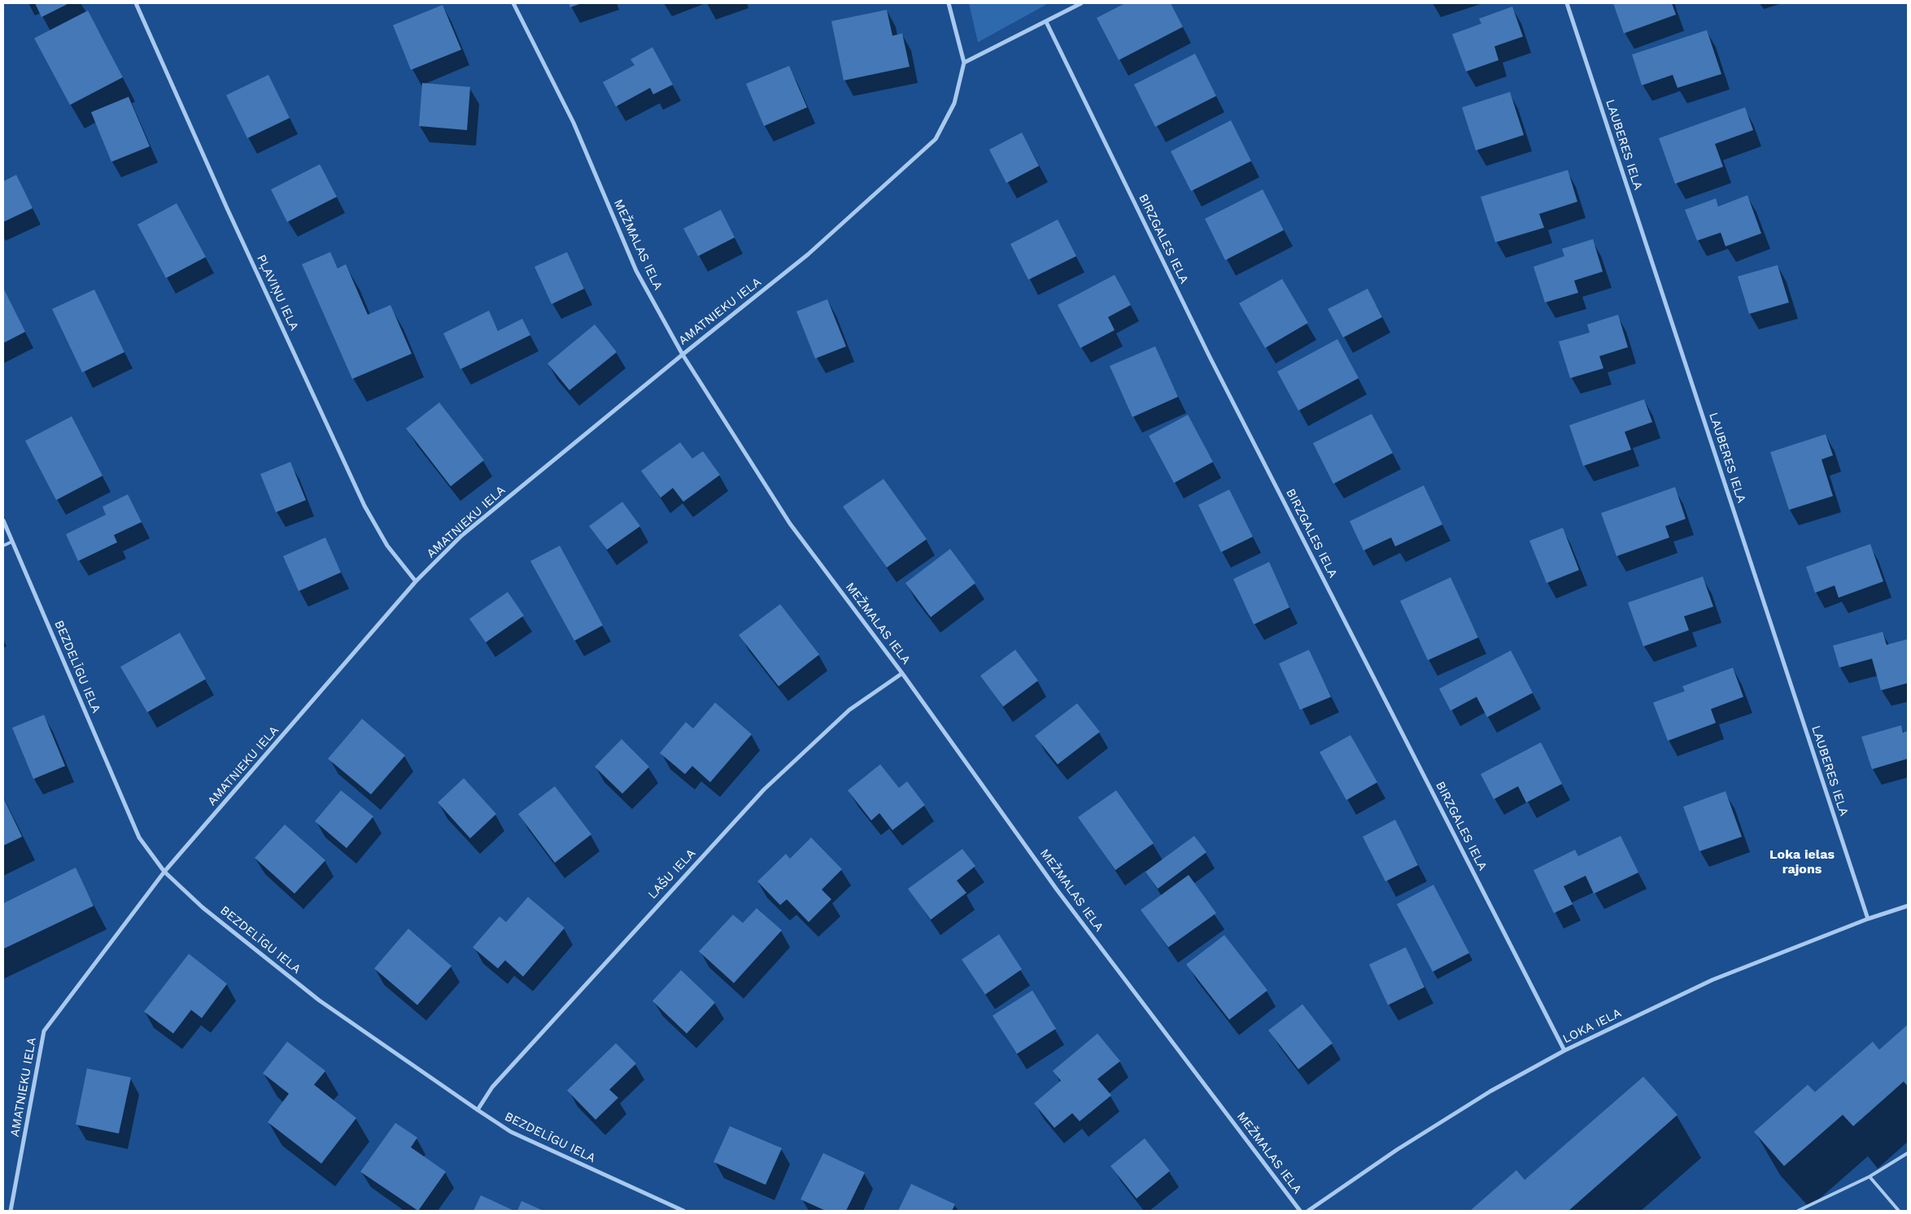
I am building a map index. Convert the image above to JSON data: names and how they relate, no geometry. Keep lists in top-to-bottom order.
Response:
{
  "streets": {
    "street": [
      "LAUBERES IELA",
      "BIRZGALES IELA",
      "MEŽMALAS IELA",
      "PĻAVIŅU IELA",
      "AMATNIEKU IELA",
      "BEZDELĪGU IELA",
      "LAŠU IELA",
      "LOKA IELA"
    ]
  },
  "crossings": [
    ["LAUBERES IELA", "LOKA IELA"],
    ["BIRZGALES IELA", "LOKA IELA"],
    ["MEŽMALAS IELA", "AMATNIEKU IELA"],
    ["MEŽMALAS IELA", "LAŠU IELA"],
    ["PĻAVIŅU IELA", "AMATNIEKU IELA"],
    ["AMATNIEKU IELA", "BEZDELĪGU IELA"],
    ["BEZDELĪGU IELA", "LAŠU IELA"]
  ],
  "districts": ["Loka ielas rajons"]
}
